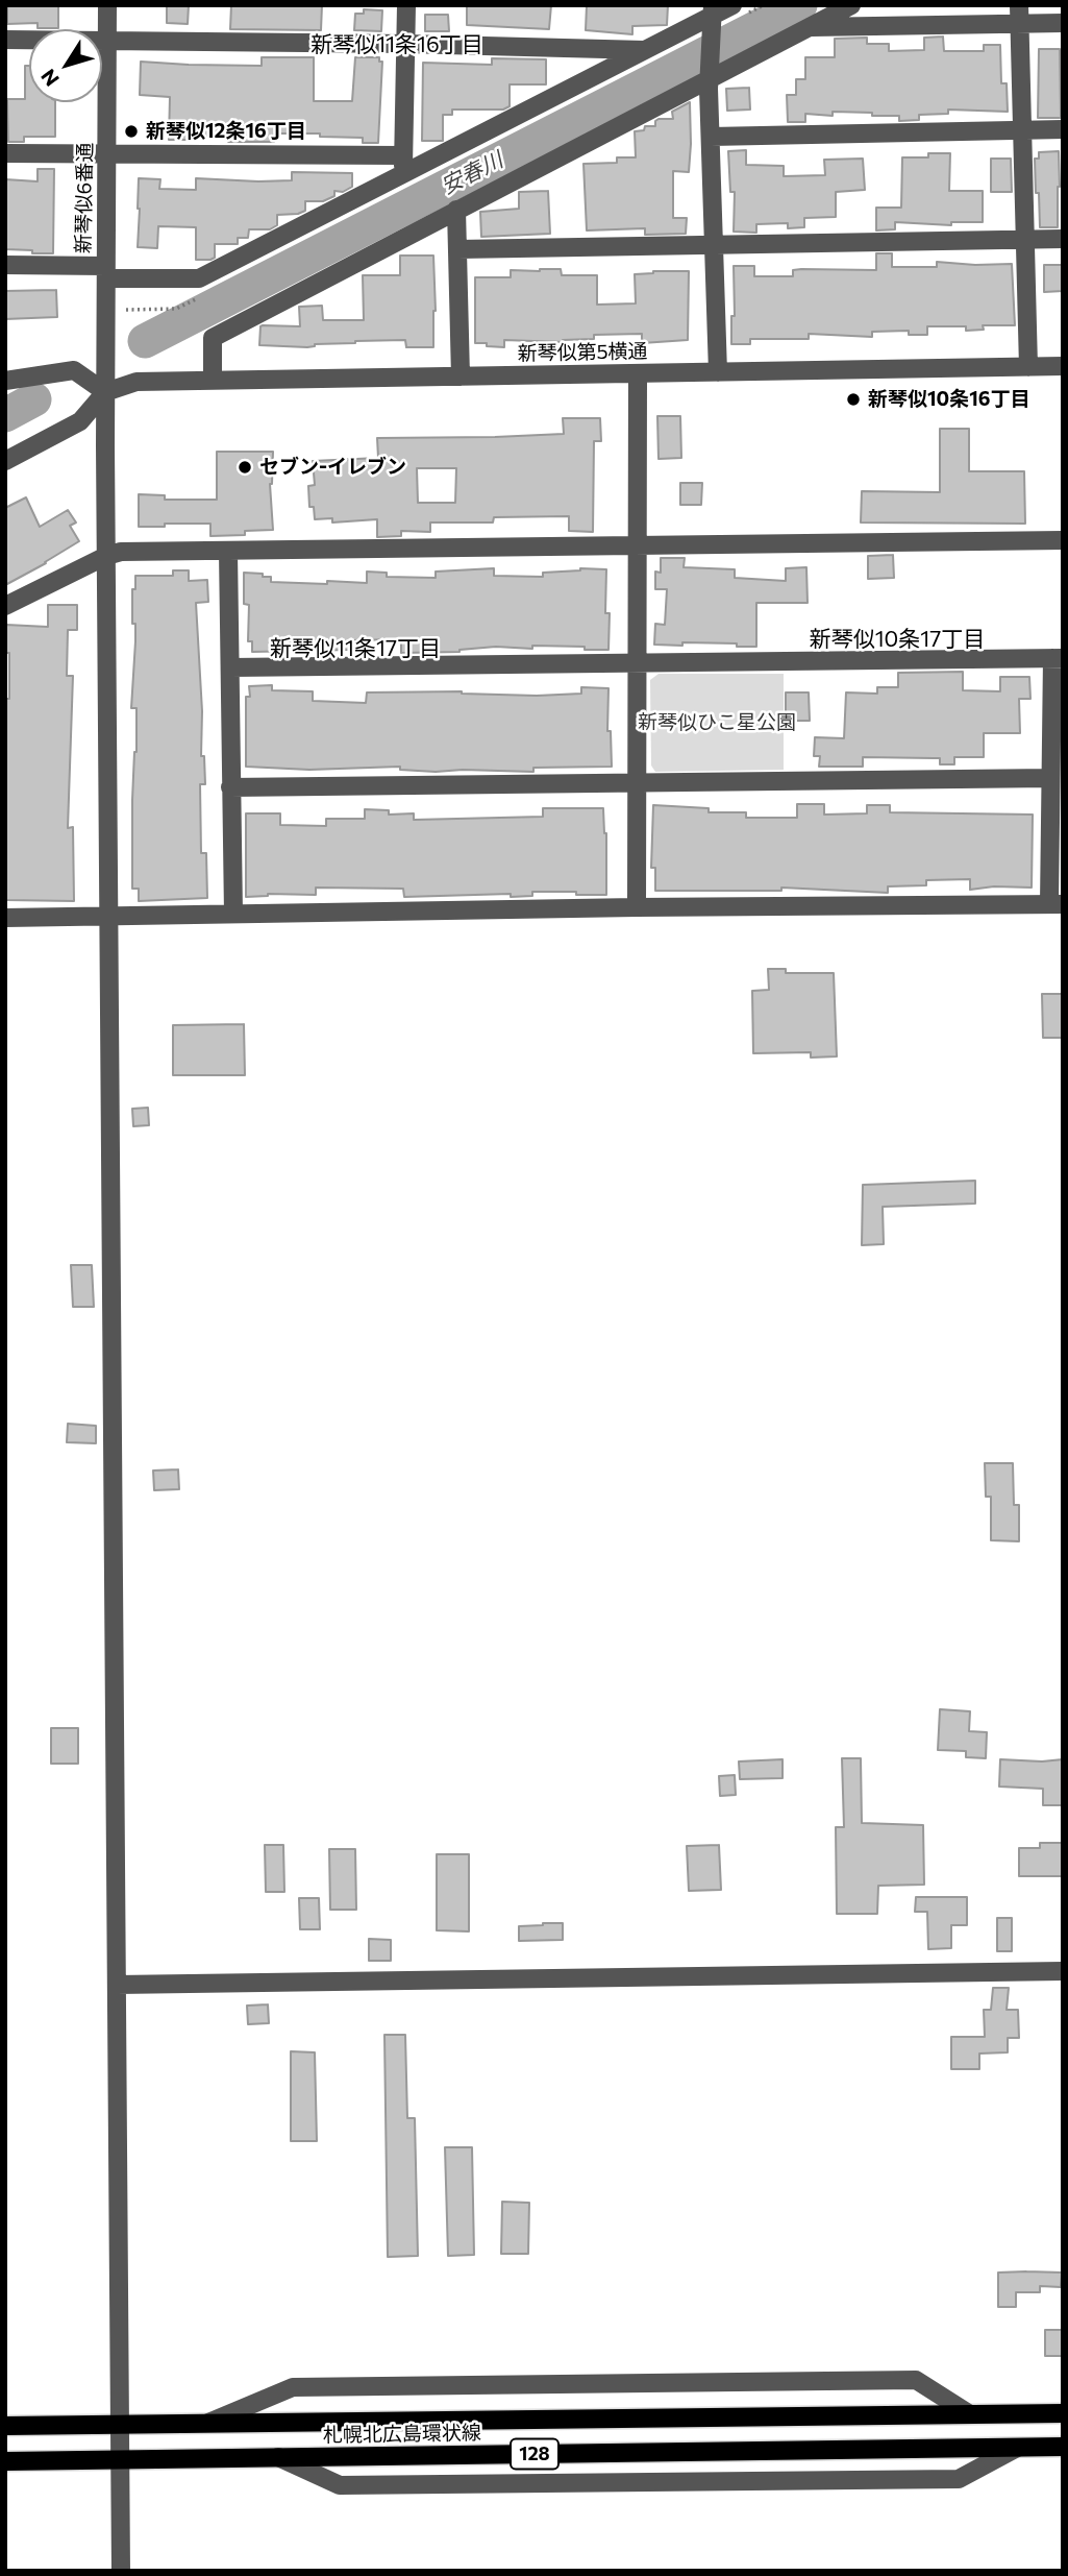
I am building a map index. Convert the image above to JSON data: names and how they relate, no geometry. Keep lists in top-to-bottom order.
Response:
{
  "streets": {
    "main road": ["札幌北広島環状線", "128"],
    "street": ["新琴似6番通", "新琴似第5横通"]
  },
  "crossings": [
    ["新琴似6番通", "新琴似第5横通"],
    ["新琴似6番通", "札幌北広島環状線"]
  ],
  "districts": ["新琴似11条16丁目", "新琴似10条17丁目", "新琴似11条17丁目"],
  "water": ["安春川"],
  "parks": ["新琴似ひこ星公園"],
  "places": ["新琴似12条16丁目", "新琴似10条16丁目", "セブン-イレブン"],
  "north": "bottom left"
}
